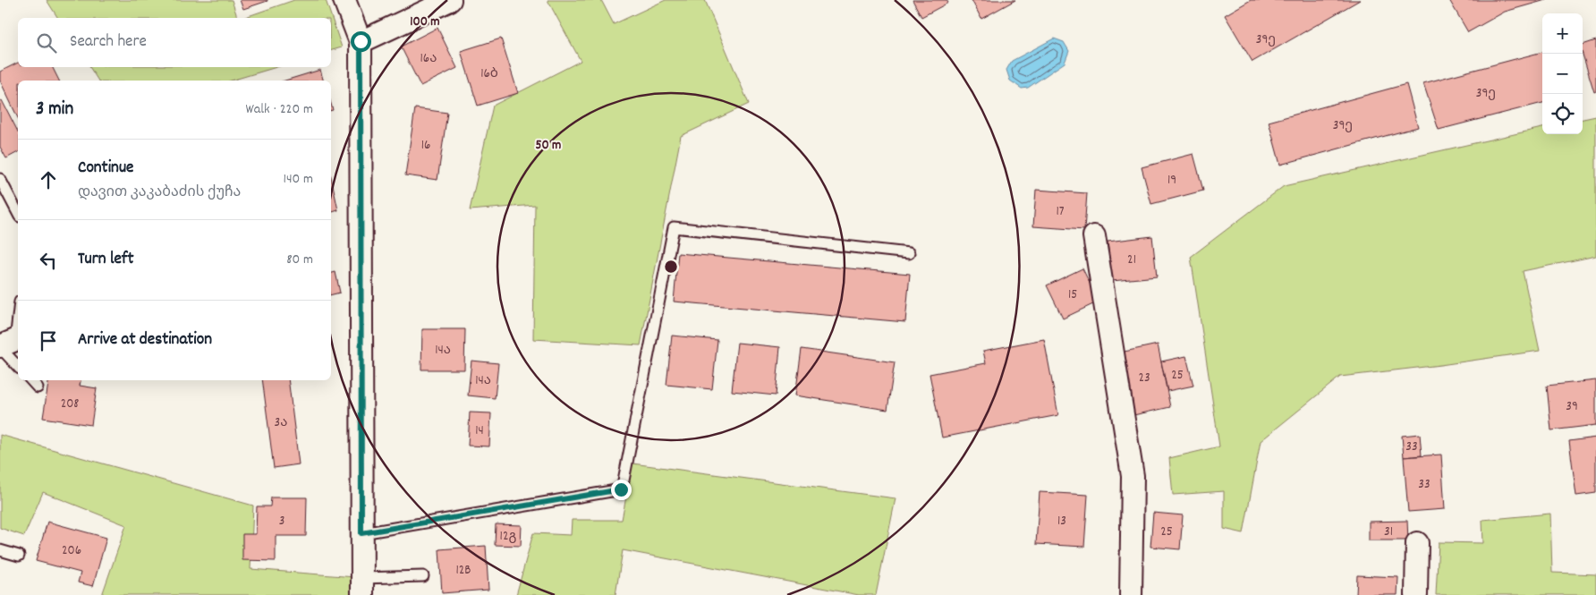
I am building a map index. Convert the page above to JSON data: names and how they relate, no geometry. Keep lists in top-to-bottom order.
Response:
{
  "house_numbers": [
    "39ე",
    "16ა",
    "16ბ",
    "39ე",
    "39ე",
    "16",
    "19",
    "17",
    "21",
    "15",
    "14ა",
    "25",
    "23",
    "14ა",
    "208",
    "39",
    "3ა",
    "14",
    "33",
    "33",
    "3",
    "13",
    "25",
    "31",
    "12გ",
    "206",
    "12B"
  ],
  "page": {
    "map_buttons": ["+", "−"],
    "search": "Search here",
    "heading": ["3 min", "Walk · 220 m"],
    "list": [
      ["Continue", "დავით კაკაბაძის ქუჩა", "140 m"],
      ["Turn left", "80 m"],
      "Arrive at destination"
    ]
  },
  "rings": ["100 m", "50 m"]
}
